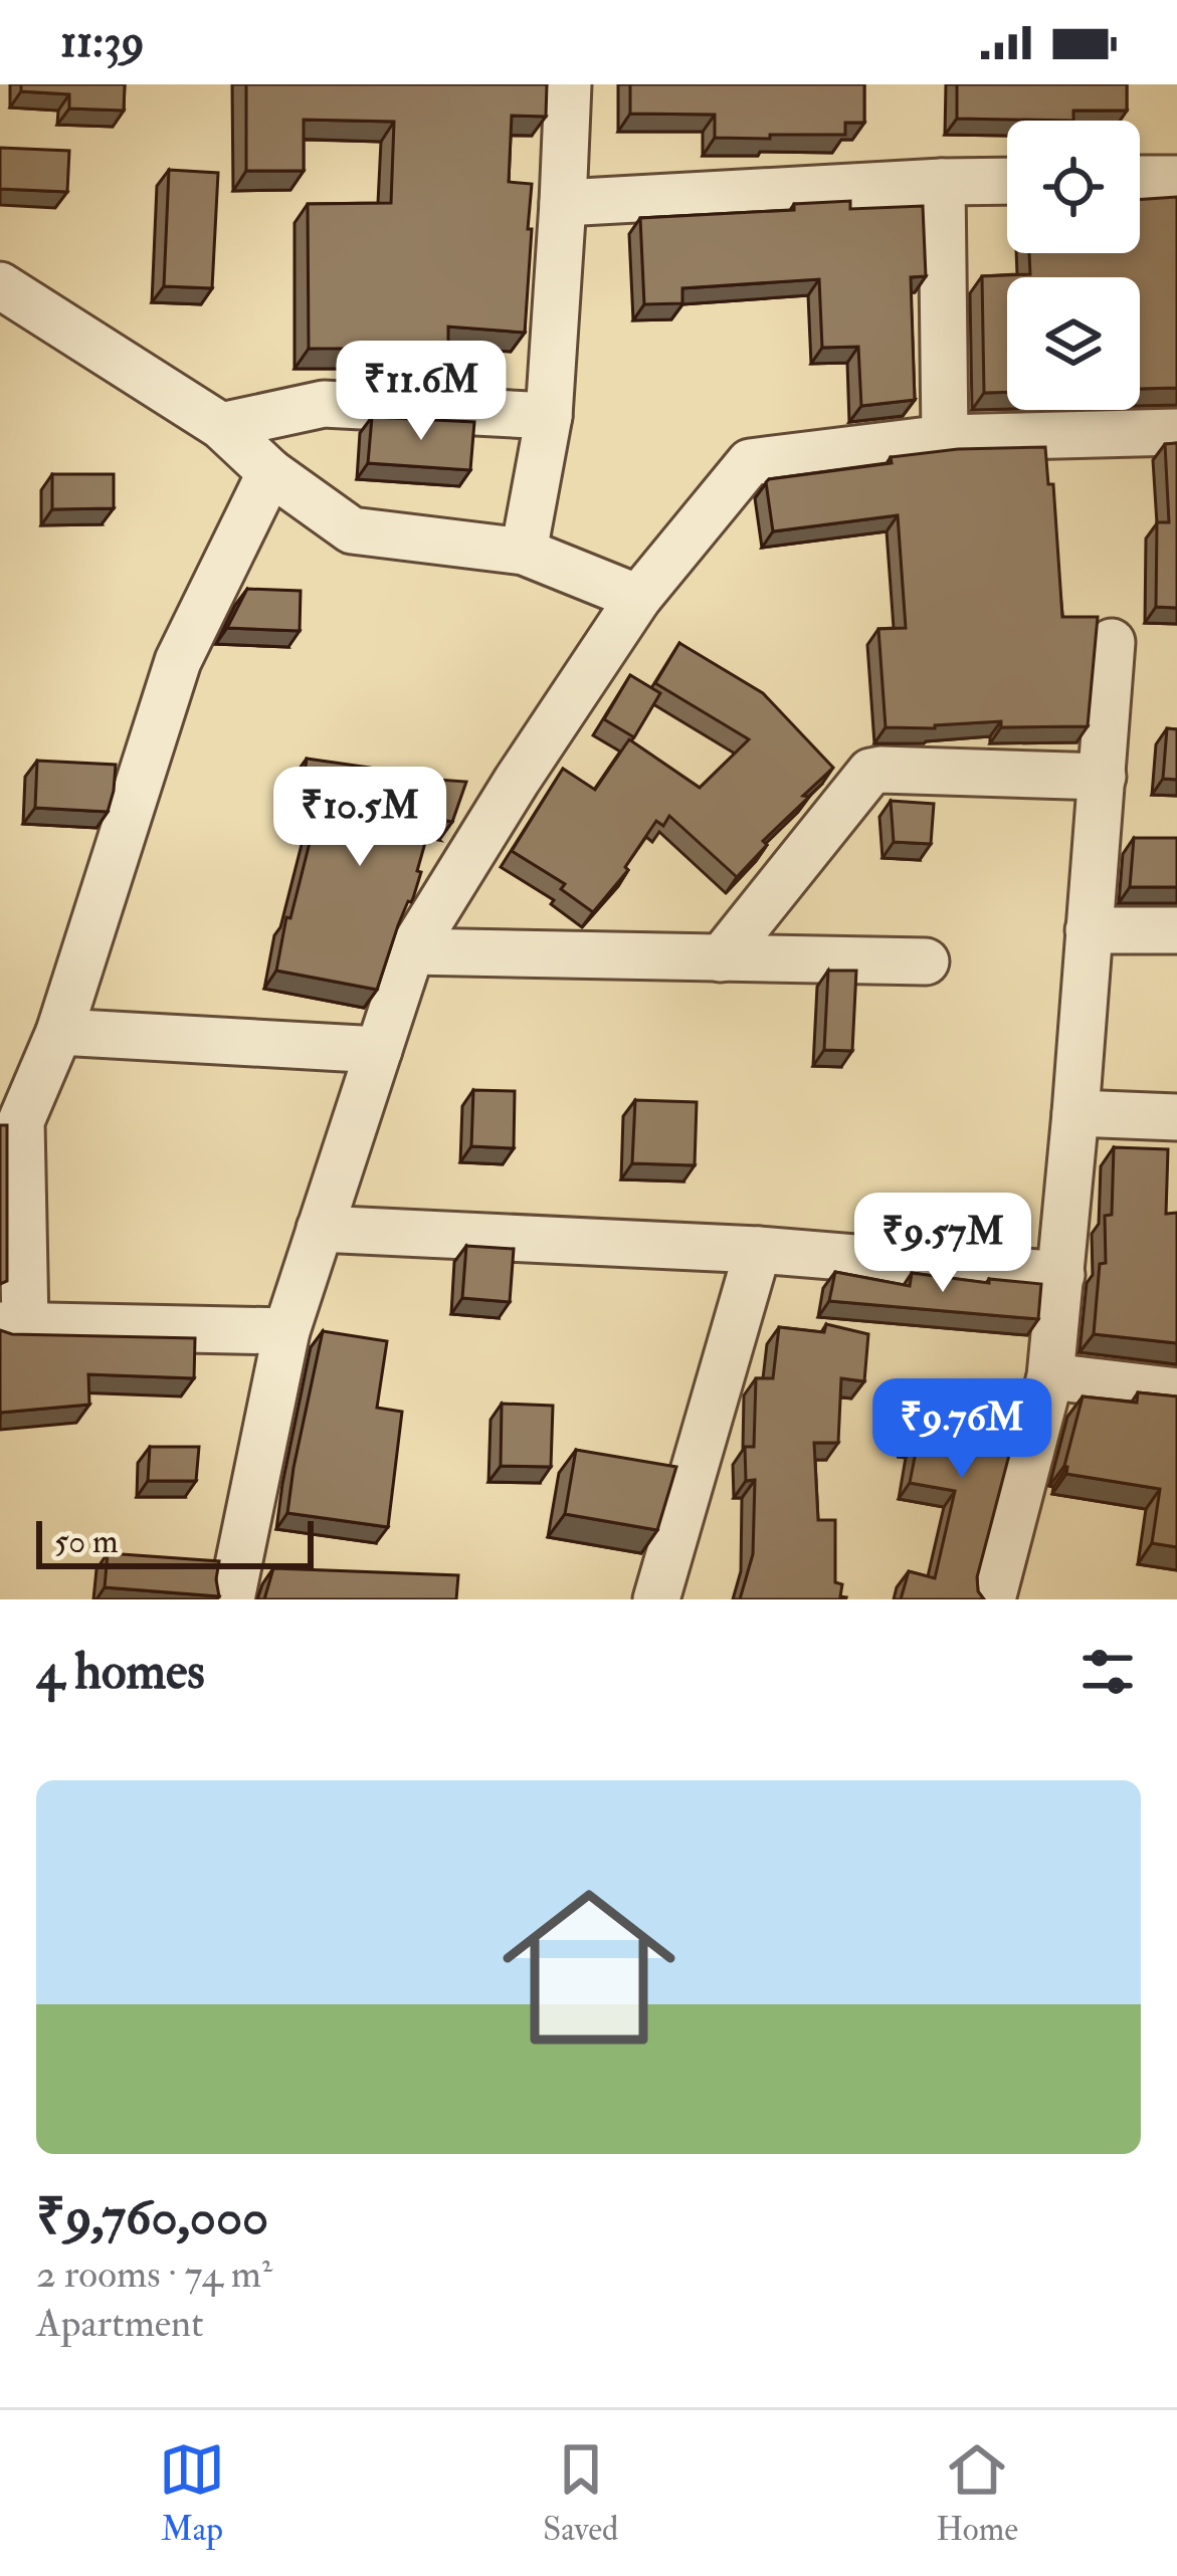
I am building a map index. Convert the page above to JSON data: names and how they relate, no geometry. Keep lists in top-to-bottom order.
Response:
{
  "scale_bar": "50 m",
  "page": {
    "status": "11:39",
    "price": [
      "₹11.6M",
      "₹10.5M",
      "₹9.57M",
      "₹9.76M"
    ],
    "scale": "50 m",
    "heading": "4 homes",
    "list": [
      {
        "name": "₹9,760,000",
        "note": "2 rooms · 74 m² · Apartment"
      }
    ],
    "tabs": ["Map", "Saved", "Home"]
  }
}
